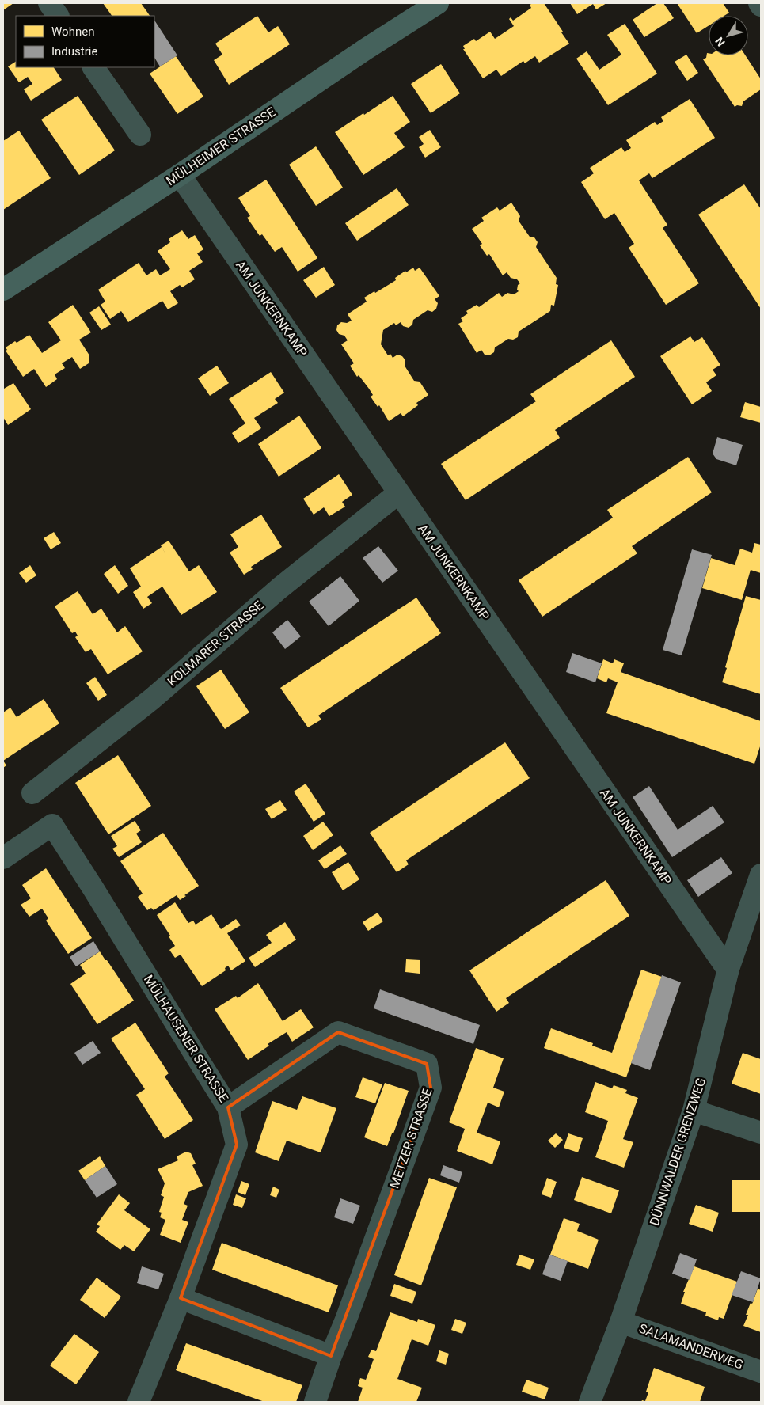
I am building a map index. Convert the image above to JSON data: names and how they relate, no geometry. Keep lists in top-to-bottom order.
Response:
{
  "streets": {
    "main road": ["MÜLHEIMER STRASSE"],
    "street": [
      "AM JUNKERNKAMP",
      "KOLMARER STRASSE",
      "MÜLHAUSENER STRASSE",
      "METZER STRASSE",
      "DÜNNWALDER GRENZWEG",
      "SALAMANDERWEG"
    ]
  },
  "crossings": [
    ["MÜLHEIMER STRASSE", "AM JUNKERNKAMP"],
    ["AM JUNKERNKAMP", "KOLMARER STRASSE"],
    ["AM JUNKERNKAMP", "DÜNNWALDER GRENZWEG"],
    ["MÜLHAUSENER STRASSE", "METZER STRASSE"],
    ["DÜNNWALDER GRENZWEG", "SALAMANDERWEG"]
  ],
  "legend": ["Wohnen", "Industrie"],
  "north": "bottom left"
}
